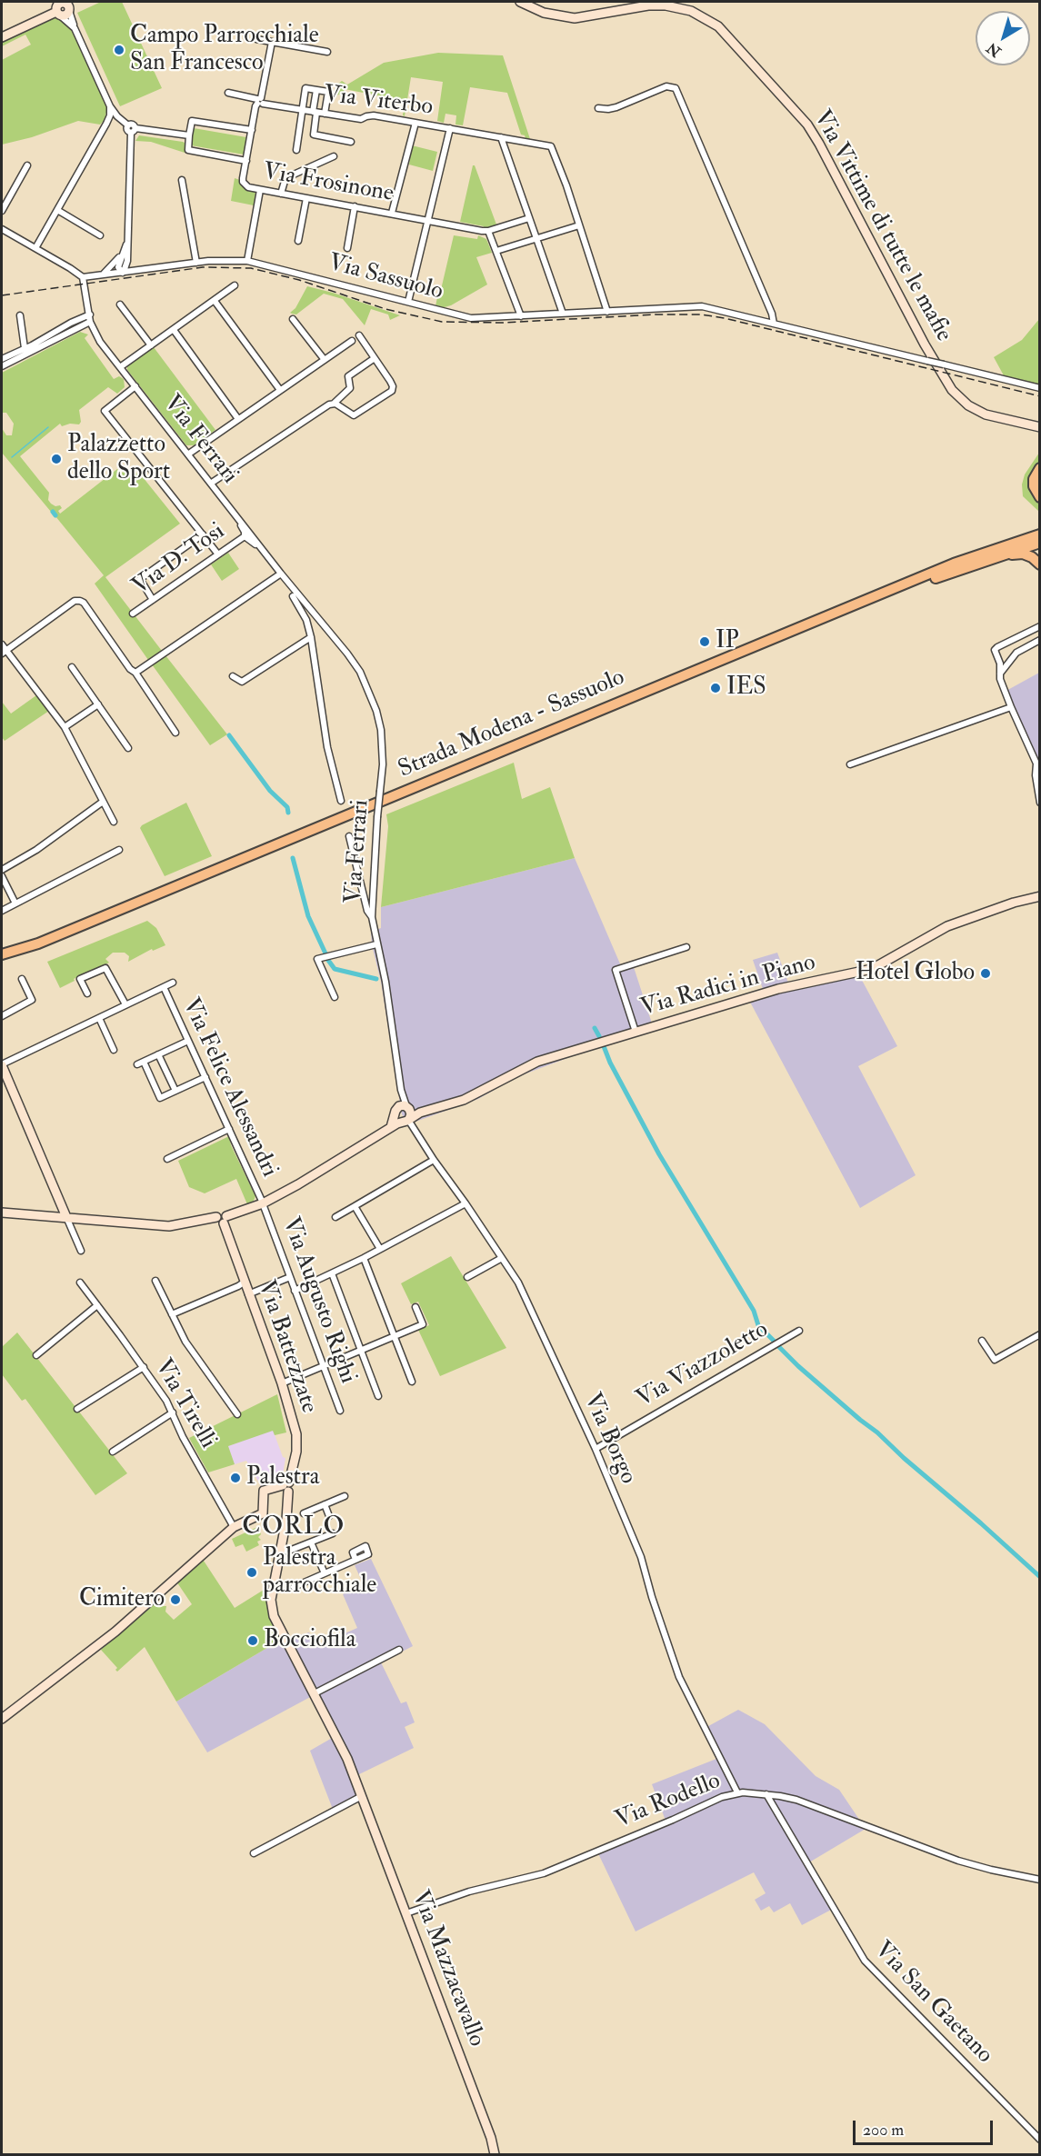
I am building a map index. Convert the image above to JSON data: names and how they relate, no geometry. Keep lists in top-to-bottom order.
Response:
{
  "streets": {
    "highway": ["Strada Modena - Sassuolo"],
    "street": [
      "Via Viterbo",
      "Via Frosinone",
      "Via Vittime di tutte le mafie",
      "Via Sassuolo",
      "Via Ferrari",
      "Via D. Tosi",
      "Via Radici in Piano",
      "Via Felice Alessandri",
      "Via Augusto Righi",
      "Via Battezzate",
      "Via Viazzoletto",
      "Via Tirelli",
      "Via Borgo",
      "Via Rodello",
      "Via Mazzacavallo",
      "Via San Gaetano"
    ]
  },
  "crossings": [
    ["Via Viterbo", "Via Frosinone"],
    ["Via Sassuolo", "Via Ferrari"],
    ["Via Ferrari", "Via Radici in Piano"],
    ["Via Radici in Piano", "Via Felice Alessandri"],
    ["Via Radici in Piano", "Via Augusto Righi"],
    ["Via Radici in Piano", "Via Battezzate"],
    ["Via Radici in Piano", "Via Borgo"],
    ["Via Felice Alessandri", "Via Augusto Righi"],
    ["Via Battezzate", "Via Mazzacavallo"],
    ["Via Viazzoletto", "Via Borgo"],
    ["Via Borgo", "Via Rodello"],
    ["Via Rodello", "Via Mazzacavallo"],
    ["Via Rodello", "Via San Gaetano"]
  ],
  "districts": ["CORLO"],
  "places": [
    "Campo Parrocchiale San Francesco",
    "Palazzetto dello Sport",
    "IP",
    "IES",
    "Hotel Globo",
    "Palestra",
    "Palestra parrocchiale",
    "Cimitero",
    "Bocciofila"
  ],
  "scale_bar": "200 m",
  "north": "bottom left"
}
